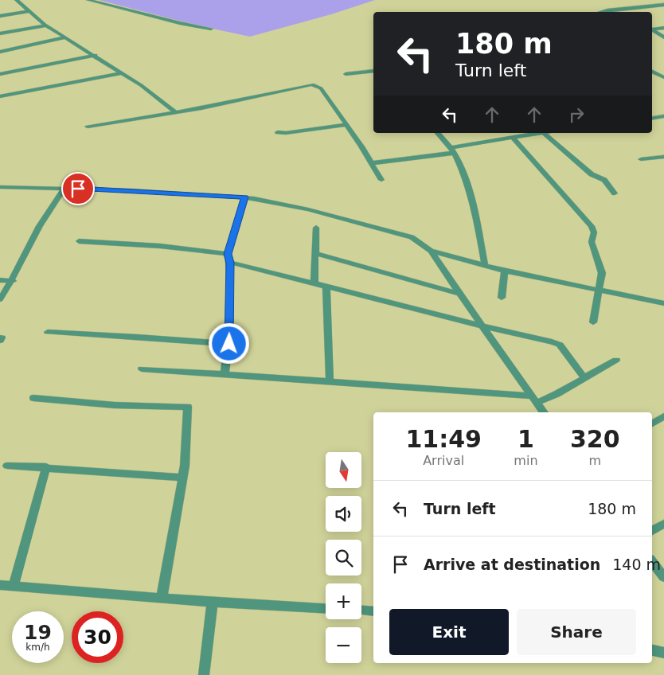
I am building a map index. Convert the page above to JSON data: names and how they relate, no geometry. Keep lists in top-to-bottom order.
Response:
{
  "north": "bottom",
  "page": {
    "turn": ["180 m", "Turn left"],
    "eta": [
      "11:49",
      "Arrival",
      "1",
      "min",
      "320",
      "m"
    ],
    "map_buttons": ["+", "−"],
    "list": [
      {
        "name": "Turn left",
        "value": "180 m"
      },
      {
        "name": "Arrive at destination",
        "value": "140 m"
      }
    ],
    "buttons": ["Exit", "Share"],
    "speed": "19 km/h",
    "limit": "30"
  }
}
